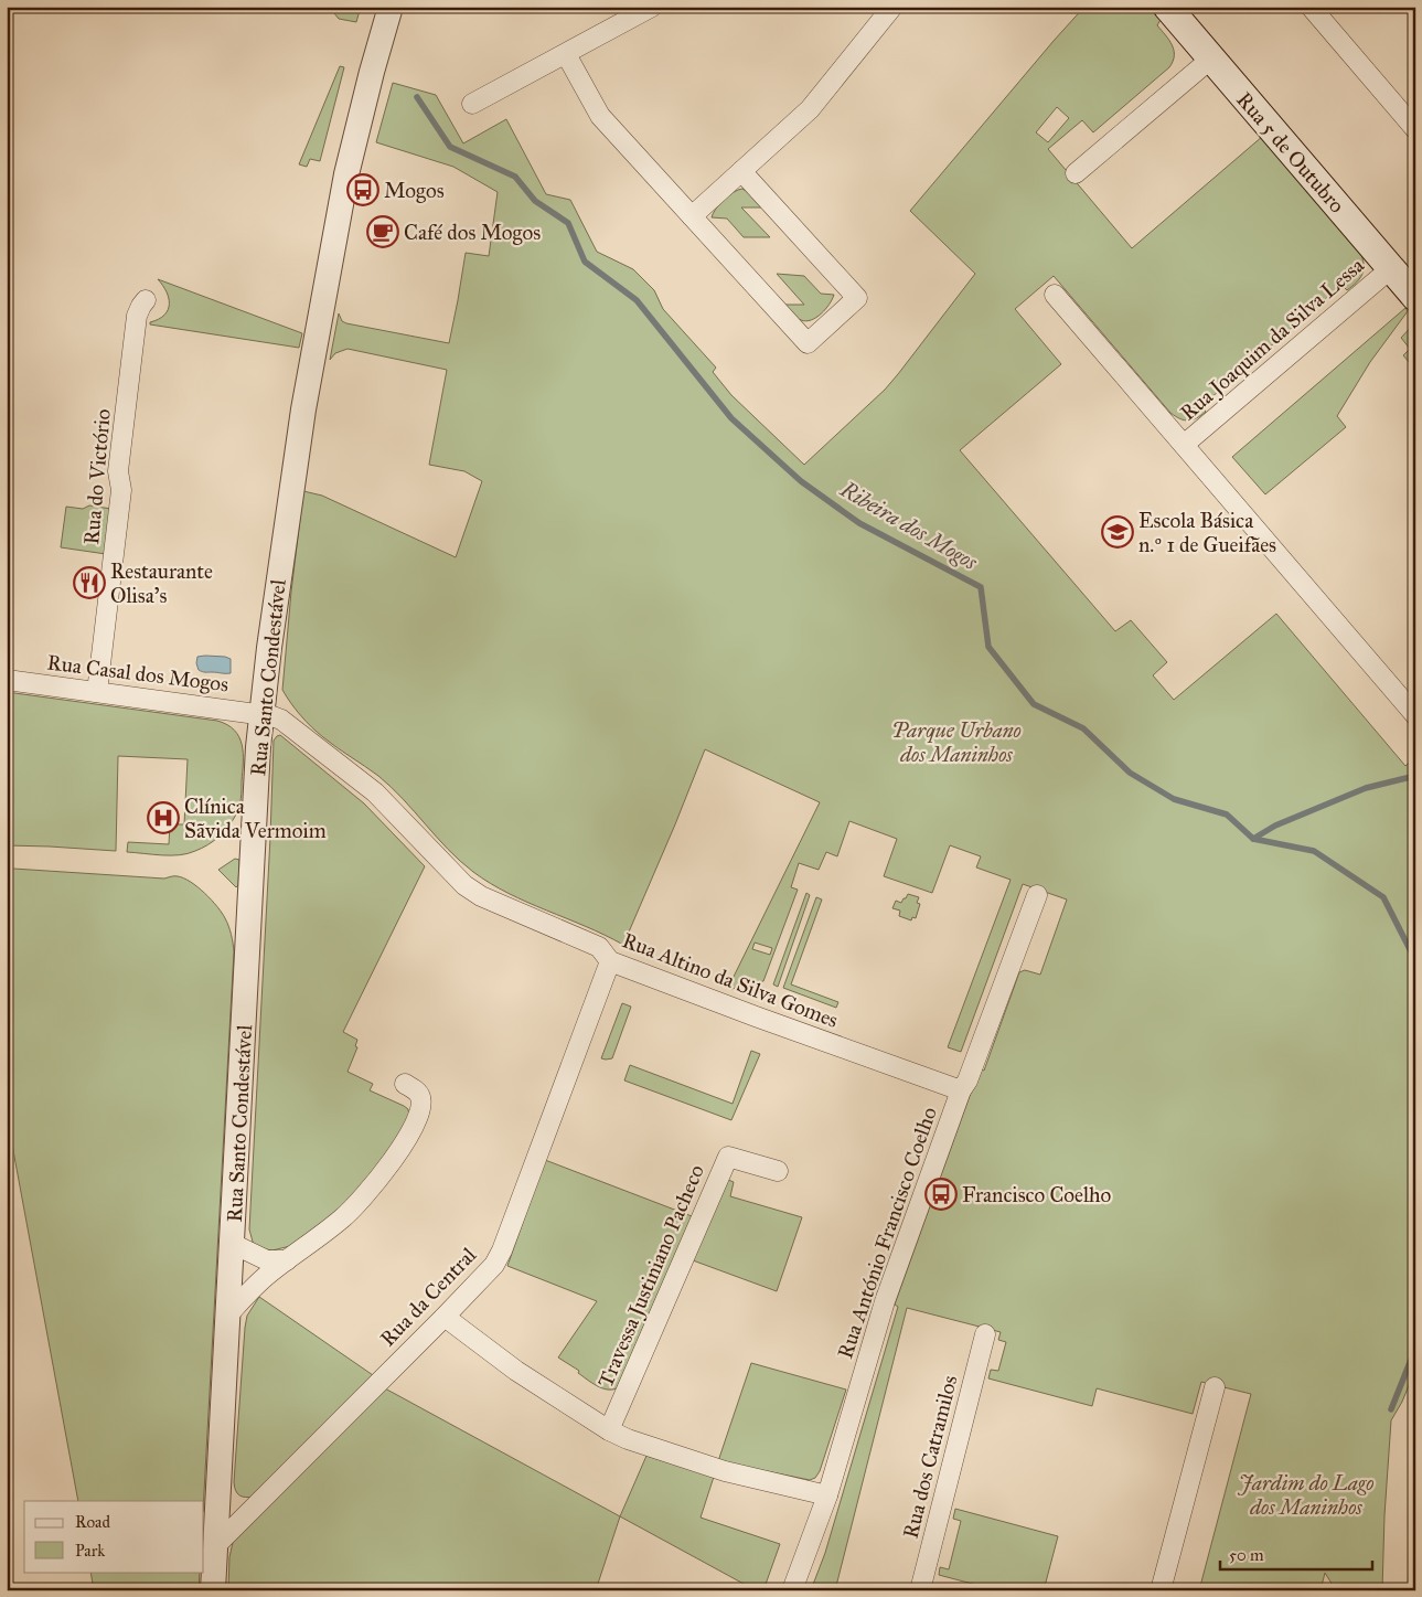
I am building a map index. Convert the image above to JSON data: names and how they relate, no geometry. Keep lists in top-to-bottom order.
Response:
{
  "streets": {
    "main road": ["Rua 5 de Outubro"],
    "street": [
      "Rua Joaquim da Silva Lessa",
      "Rua do Victório",
      "Rua Casal dos Mogos",
      "Rua Santo Condestável",
      "Rua Altino da Silva Gomes",
      "Rua António Francisco Coelho",
      "Travessa Justiniano Pacheco",
      "Rua da Central",
      "Rua dos Catramilos"
    ]
  },
  "crossings": [
    ["Rua 5 de Outubro", "Rua Joaquim da Silva Lessa"],
    ["Rua do Victório", "Rua Casal dos Mogos"],
    ["Rua Casal dos Mogos", "Rua Santo Condestável"],
    ["Rua Casal dos Mogos", "Rua Altino da Silva Gomes"],
    ["Rua Santo Condestável", "Rua Altino da Silva Gomes"],
    ["Rua Santo Condestável", "Rua da Central"],
    ["Rua Altino da Silva Gomes", "Rua António Francisco Coelho"],
    ["Rua Altino da Silva Gomes", "Rua da Central"]
  ],
  "water": ["Ribeira dos Mogos"],
  "parks": ["Parque Urbano dos Maninhos", "Jardim do Lago dos Maninhos"],
  "places": {
    "bus stop": ["Mogos", "Francisco Coelho"],
    "cafe": ["Café dos Mogos"],
    "school or university": ["Escola Básica n.º 1 de Gueifães"],
    "restaurant": ["Restaurante Olisa's"],
    "hospital": ["Clínica Sãvida Vermoim"]
  },
  "legend": ["Road", "Park"],
  "scale_bar": "50 m"
}
